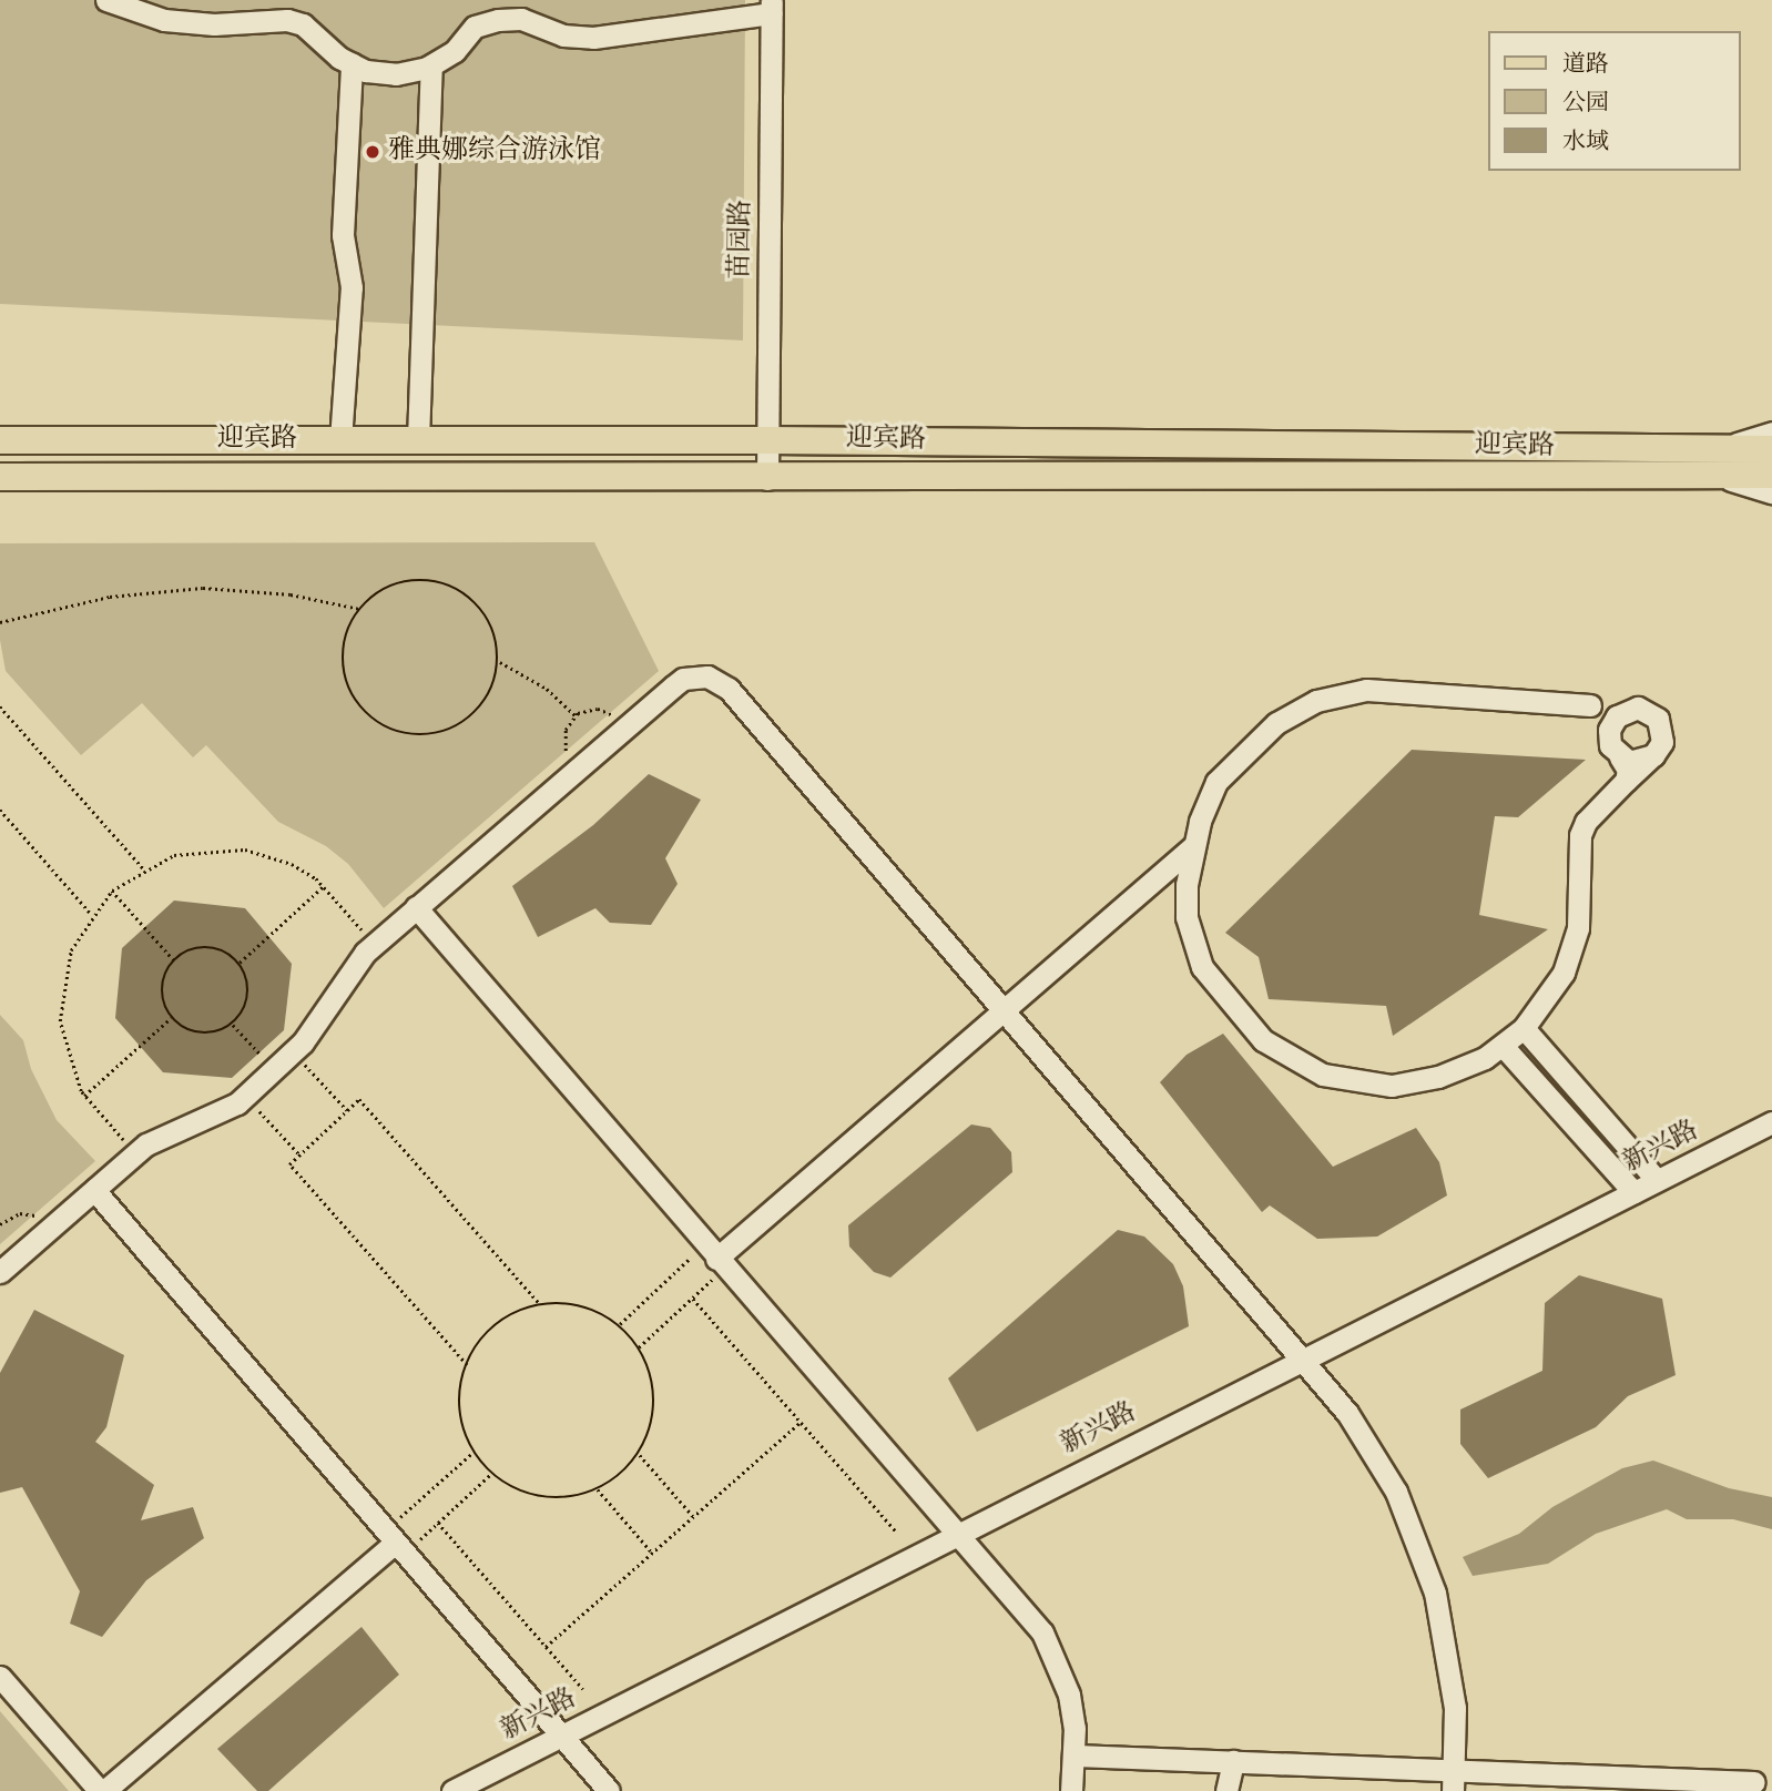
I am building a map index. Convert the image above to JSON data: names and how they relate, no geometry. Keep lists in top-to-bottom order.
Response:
{
  "streets": {
    "main road": ["迎宾路"],
    "street": ["苗园路", "新兴路"]
  },
  "crossings": [
    ["苗园路", "迎宾路"]
  ],
  "places": ["雅典娜综合游泳馆"],
  "legend": ["道路", "公园", "水域"]
}
